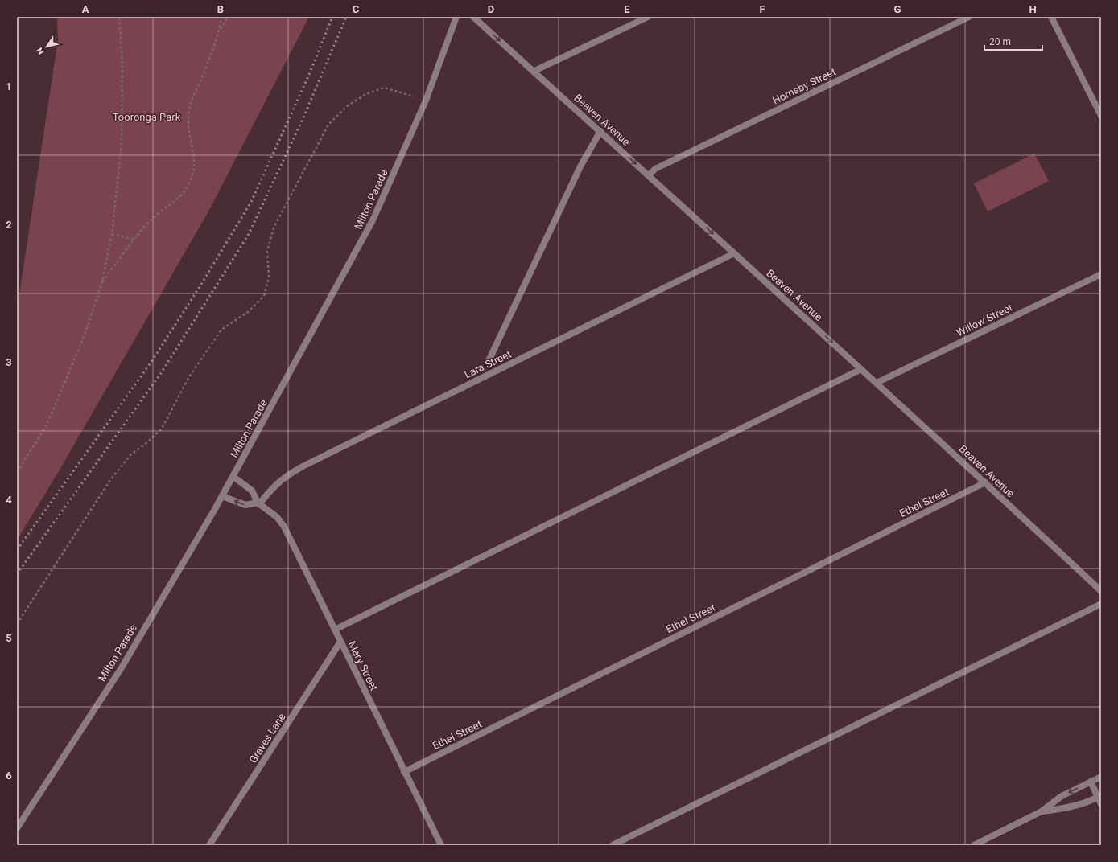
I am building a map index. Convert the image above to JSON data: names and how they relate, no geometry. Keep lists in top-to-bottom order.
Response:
{
  "streets": {
    "street": [
      "Hornsby Street",
      "Beaven Avenue",
      "Milton Parade",
      "Willow Street",
      "Lara Street",
      "Ethel Street",
      "Mary Street",
      "Graves Lane"
    ]
  },
  "crossings": [
    ["Hornsby Street", "Beaven Avenue"],
    ["Beaven Avenue", "Willow Street"],
    ["Beaven Avenue", "Lara Street"],
    ["Beaven Avenue", "Ethel Street"],
    ["Milton Parade", "Mary Street"],
    ["Lara Street", "Mary Street"],
    ["Ethel Street", "Mary Street"],
    ["Mary Street", "Graves Lane"]
  ],
  "one_way": ["Beaven Avenue"],
  "parks": ["Tooronga Park"],
  "scale_bar": "20 m",
  "north": "bottom left",
  "grid": {
    "columns": [
      "A",
      "B",
      "C",
      "D",
      "E",
      "F",
      "G",
      "H"
    ],
    "rows": [
      "1",
      "2",
      "3",
      "4",
      "5",
      "6"
    ]
  }
}
